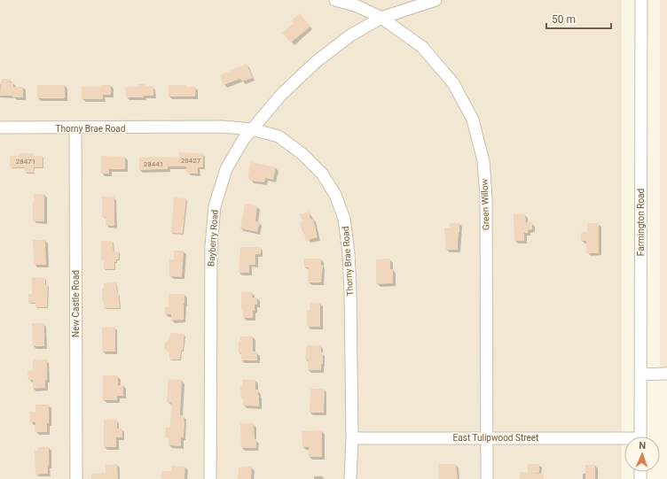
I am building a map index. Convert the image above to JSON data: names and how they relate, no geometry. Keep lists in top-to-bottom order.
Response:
{
  "streets": {
    "street": [
      "Thorny Brae Road",
      "Green Willow",
      "Farmington Road",
      "Bayberry Road",
      "New Castle Road",
      "East Tulipwood Street"
    ]
  },
  "crossings": [
    ["Thorny Brae Road", "Bayberry Road"],
    ["Thorny Brae Road", "New Castle Road"],
    ["Thorny Brae Road", "East Tulipwood Street"],
    ["Green Willow", "Bayberry Road"],
    ["Green Willow", "East Tulipwood Street"]
  ],
  "house_numbers": ["28427", "28471", "28441"],
  "scale_bar": "50 m",
  "north": "top"
}
